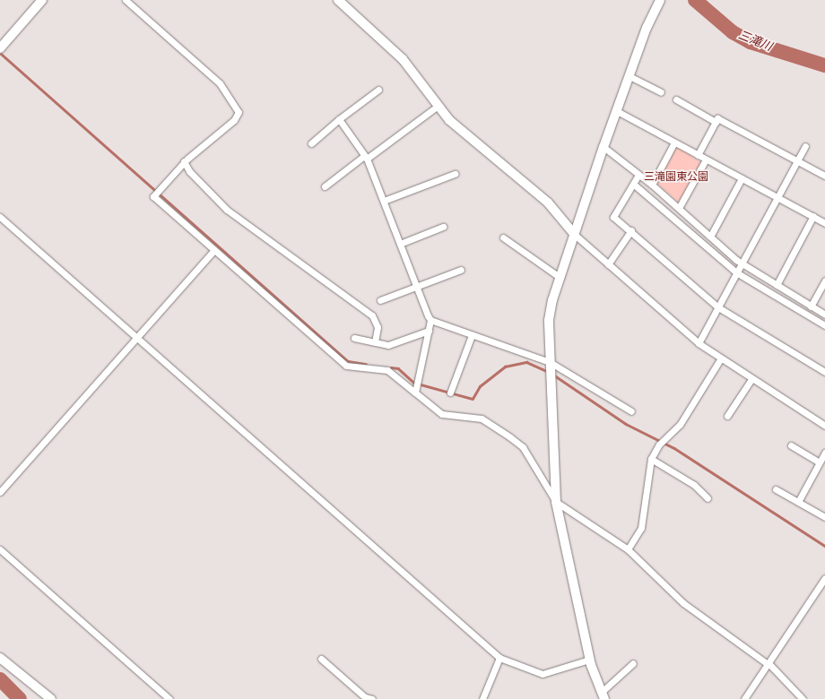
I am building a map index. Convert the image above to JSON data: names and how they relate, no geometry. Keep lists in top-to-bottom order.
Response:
{
  "water": ["三滝川"],
  "parks": ["三滝園東公園"]
}
